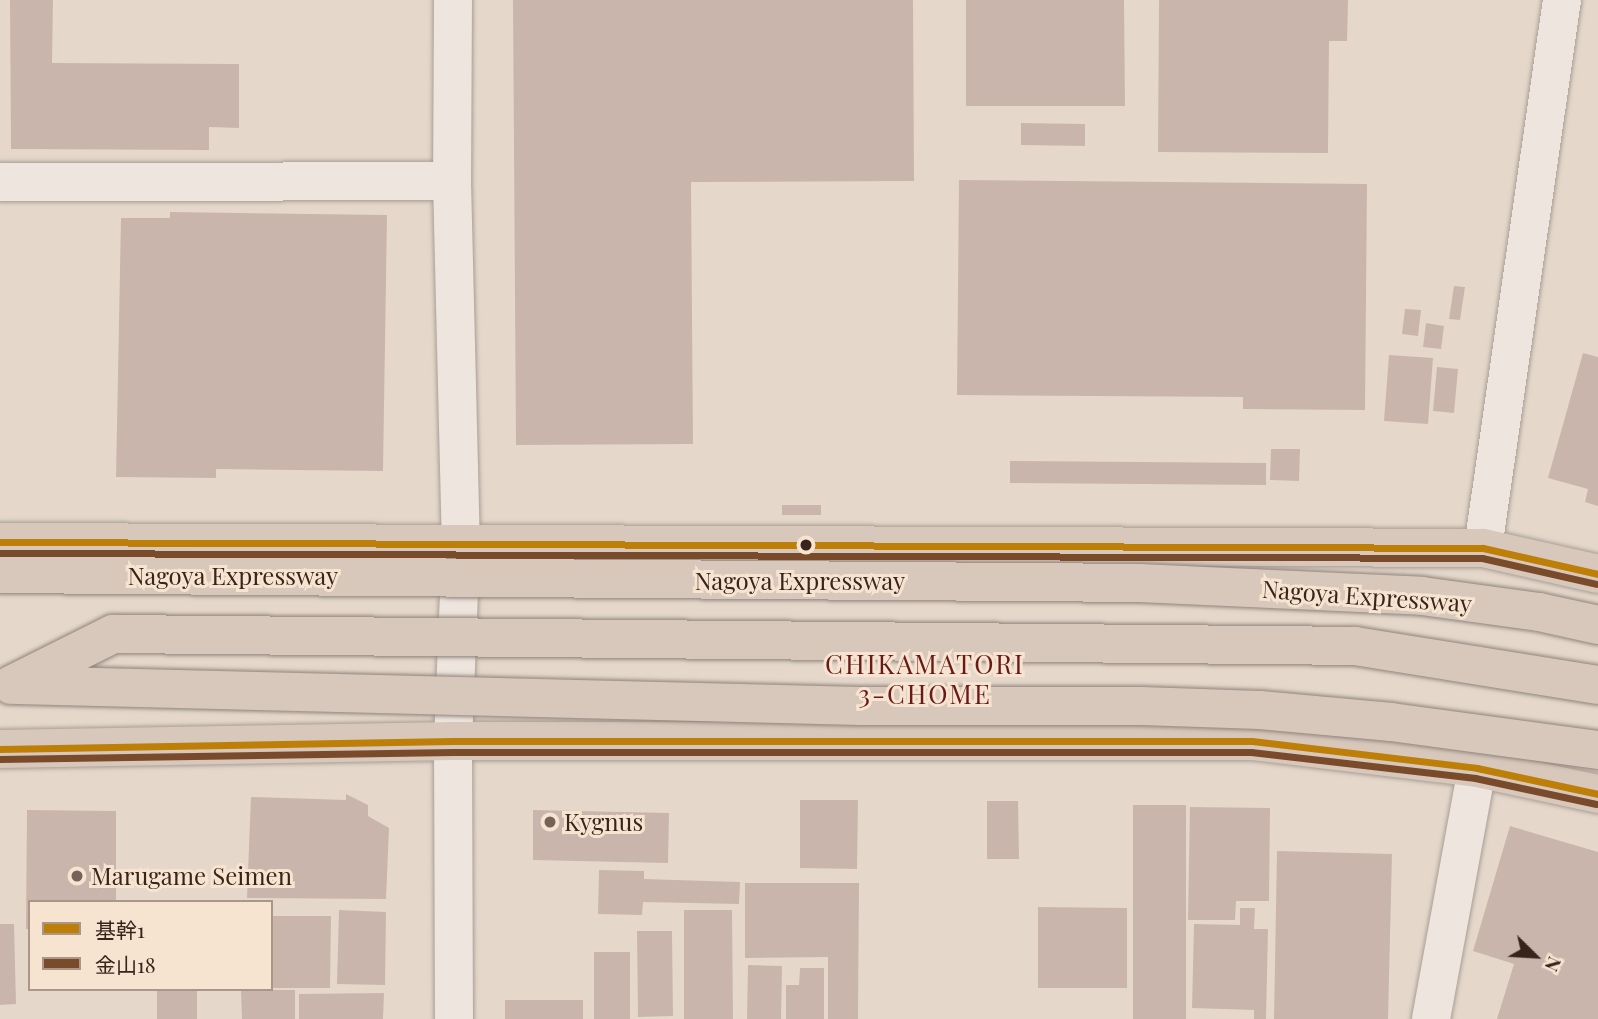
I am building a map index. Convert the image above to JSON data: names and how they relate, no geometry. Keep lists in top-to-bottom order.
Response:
{
  "streets": {
    "highway": ["Nagoya Expressway"]
  },
  "districts": ["CHIKAMATORI 3-CHOME"],
  "places": ["Kygnus", "Marugame Seimen"],
  "lines": ["transit line 基幹1", "transit line 金山18"],
  "legend": ["基幹1", "金山18"],
  "north": "bottom right"
}
